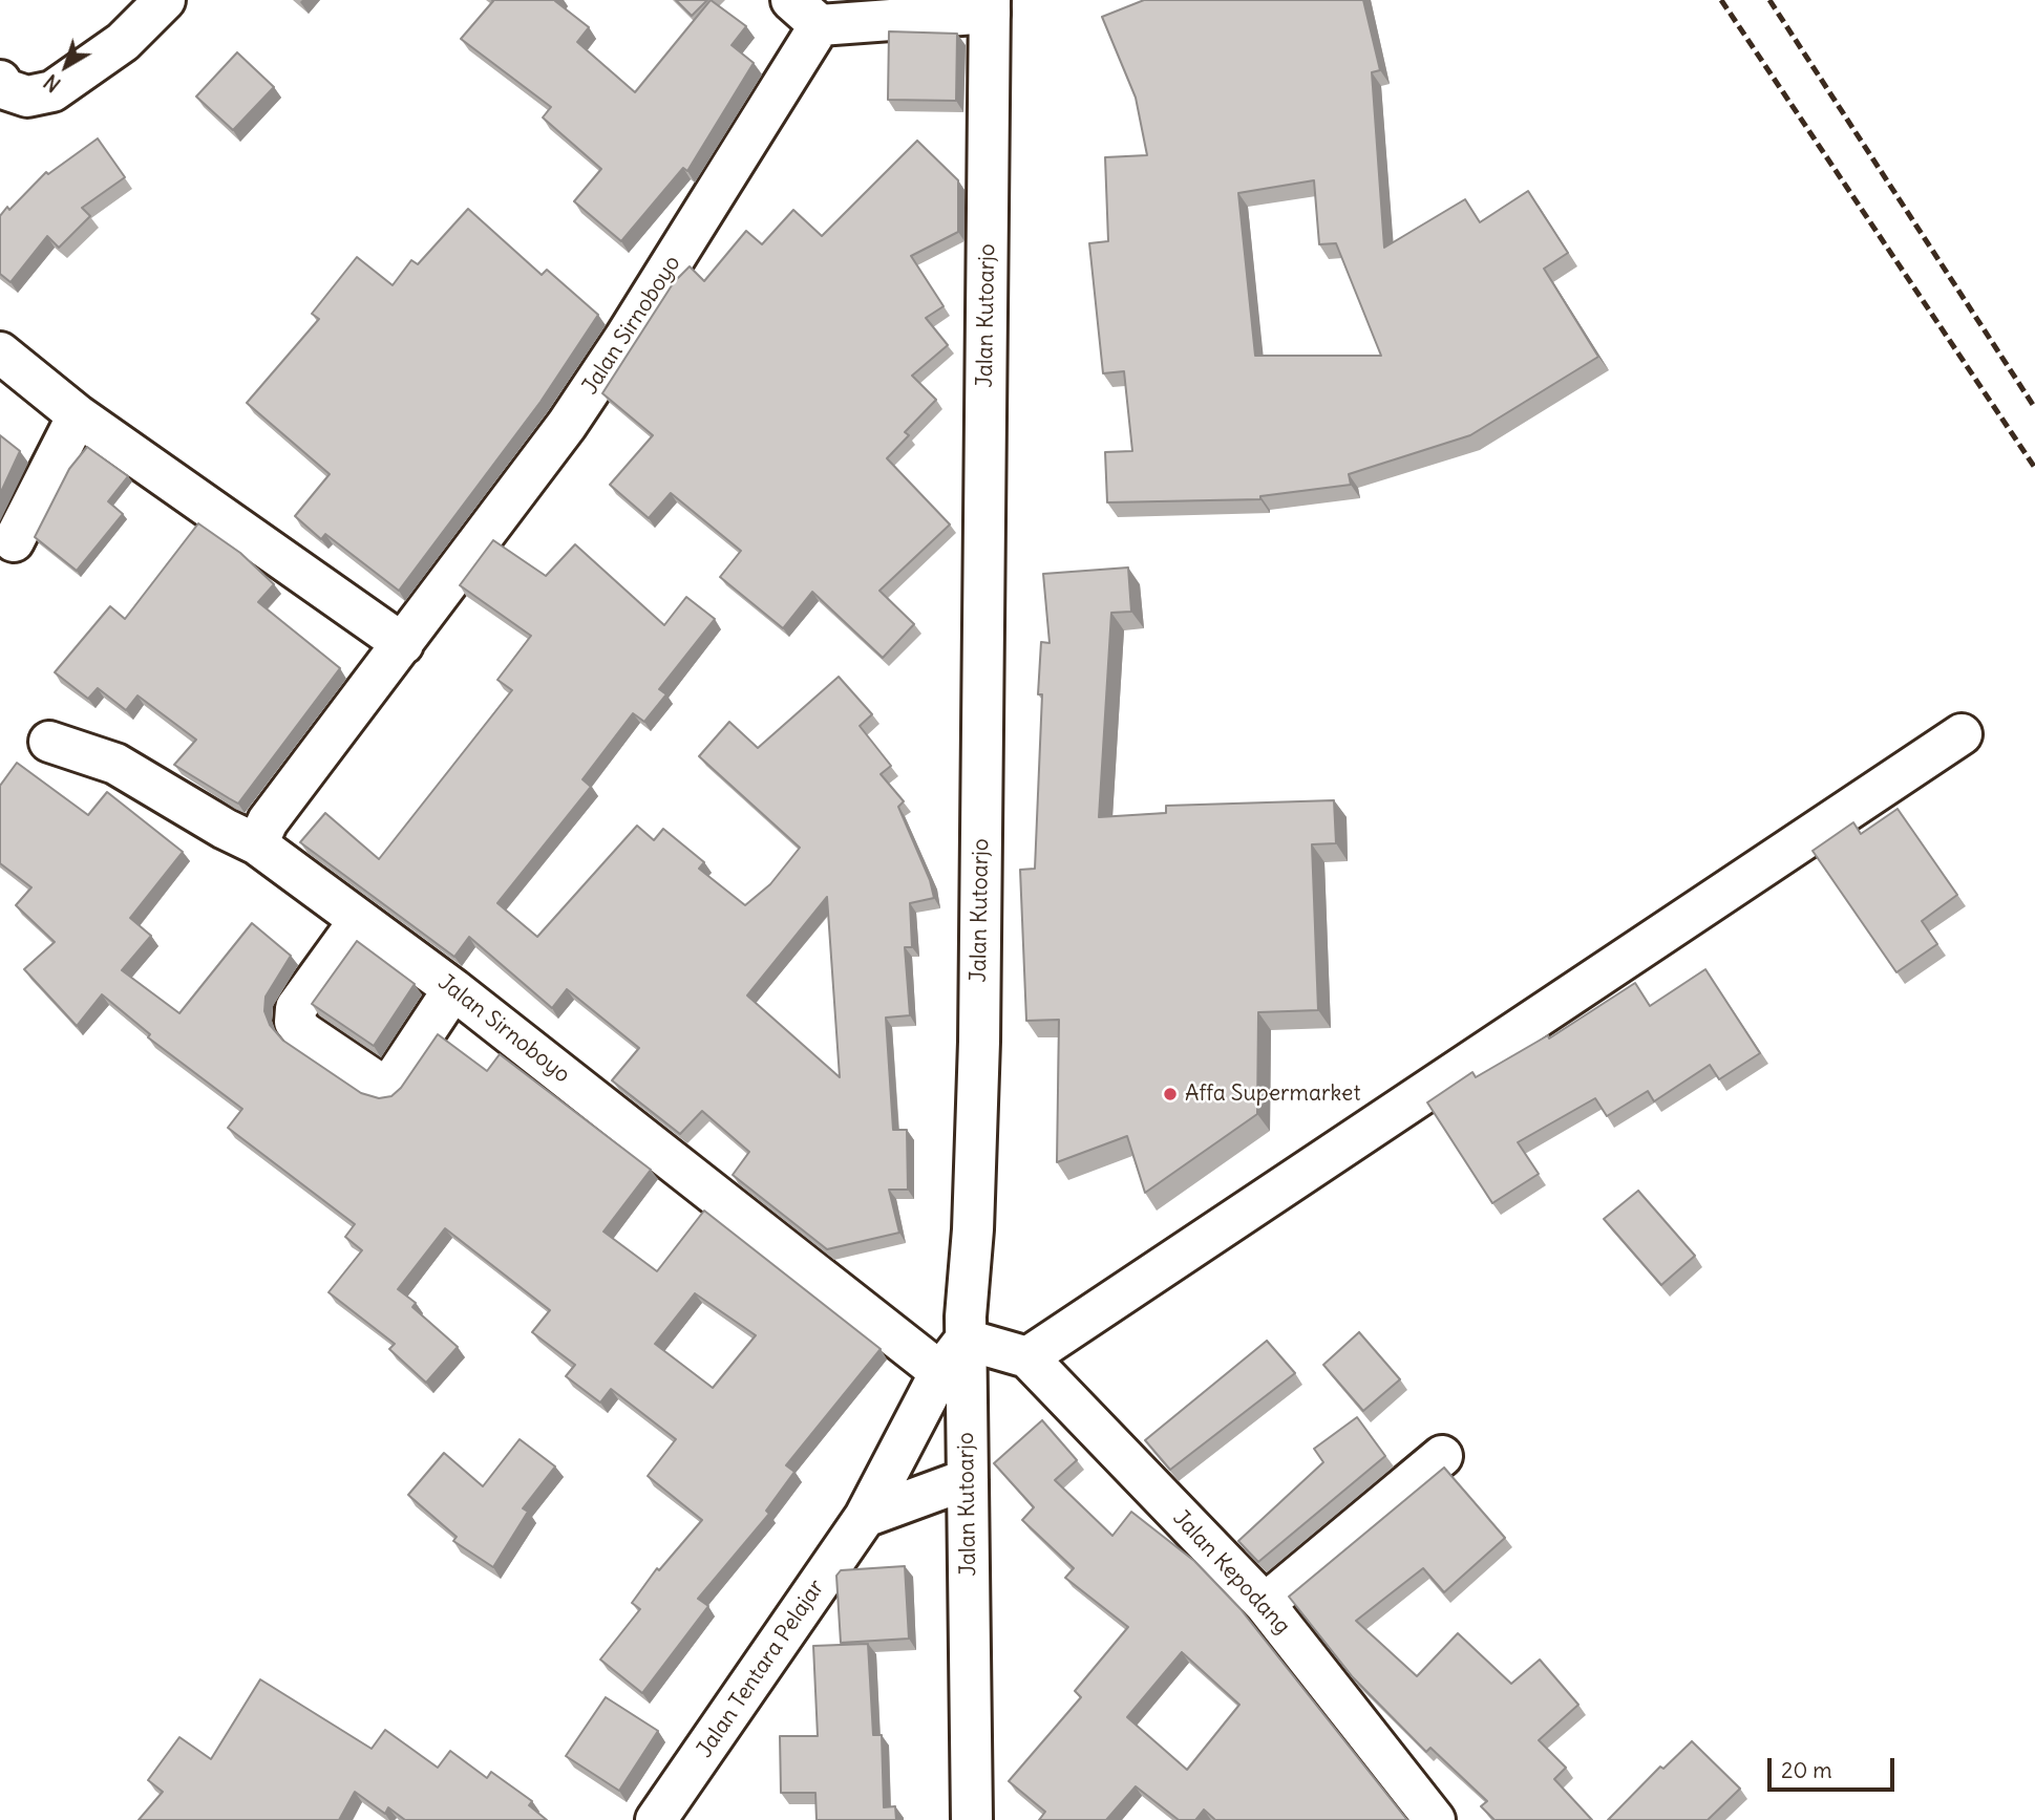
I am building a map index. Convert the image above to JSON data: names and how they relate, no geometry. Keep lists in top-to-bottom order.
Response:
{
  "streets": {
    "street": [
      "Jalan Kutoarjo",
      "Jalan Sirnoboyo",
      "Jalan Kepodang",
      "Jalan Tentara Pelajar"
    ]
  },
  "crossings": [
    ["Jalan Kutoarjo", "Jalan Kepodang"],
    ["Jalan Kutoarjo", "Jalan Tentara Pelajar"],
    ["Jalan Sirnoboyo", "Jalan Tentara Pelajar"],
    ["Jalan Kepodang", "Jalan Tentara Pelajar"]
  ],
  "places": ["Affa Supermarket"],
  "scale_bar": "20 m",
  "north": "bottom left"
}
